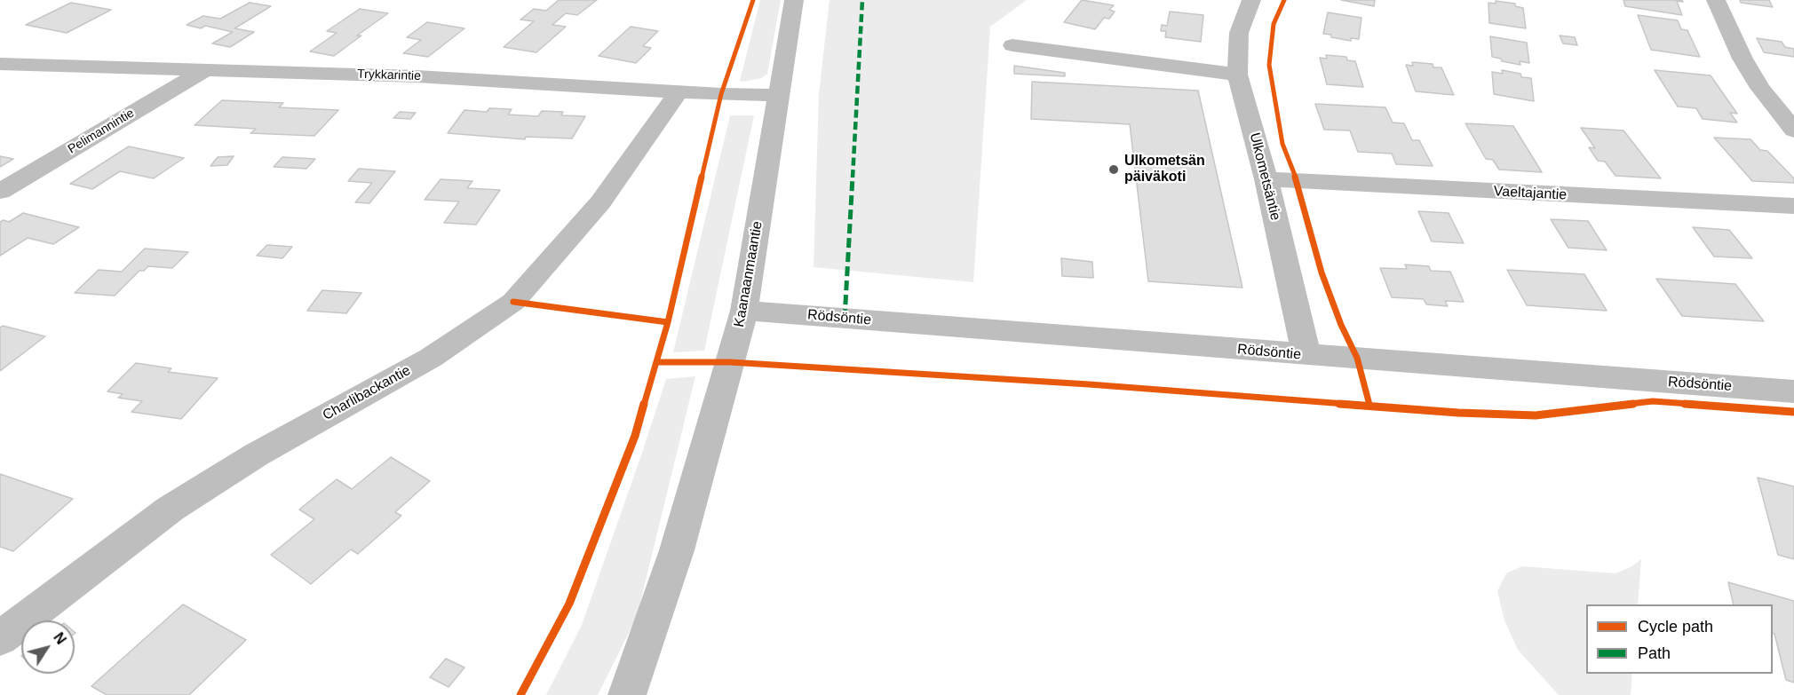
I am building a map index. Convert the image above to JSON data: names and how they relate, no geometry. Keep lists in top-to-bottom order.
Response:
{
  "streets": {
    "street": [
      "Trykkarintie",
      "Pelimannintie",
      "Ulkometsäntie",
      "Vaeltajantie",
      "Kaanaanmaantie",
      "Rödsöntie",
      "Charlibackantie"
    ]
  },
  "crossings": [
    ["Trykkarintie", "Pelimannintie"],
    ["Trykkarintie", "Kaanaanmaantie"],
    ["Trykkarintie", "Charlibackantie"],
    ["Ulkometsäntie", "Vaeltajantie"],
    ["Ulkometsäntie", "Rödsöntie"],
    ["Kaanaanmaantie", "Rödsöntie"]
  ],
  "places": ["Ulkometsän päiväkoti"],
  "legend": ["Cycle path", "Path"],
  "north": "top right"
}
